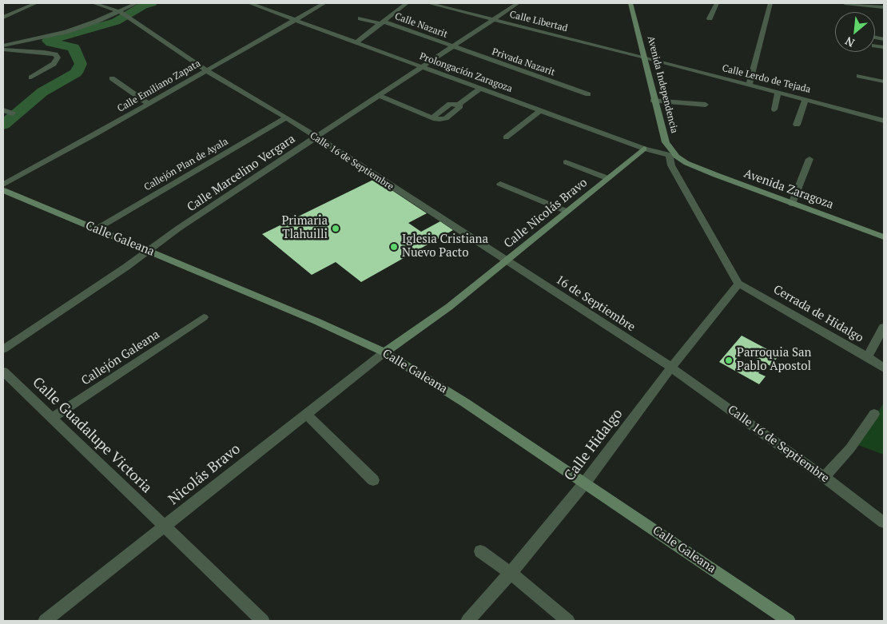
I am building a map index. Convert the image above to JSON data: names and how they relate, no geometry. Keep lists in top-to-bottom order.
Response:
{
  "streets": {
    "main road": [
      "Avenida Independencia",
      "Avenida Zaragoza",
      "Calle Nicolás Bravo",
      "Calle Galeana"
    ],
    "street": [
      "Calle Libertad",
      "Calle Nazarit",
      "Privada Nazarit",
      "Prolongación Zaragoza",
      "Calle Lerdo de Tejada",
      "Calle Emiliano Zapata",
      "Calle 16 de Septiembre",
      "Callejón Plan de Ayala",
      "Calle Marcelino Vergara",
      "16 de Septiembre",
      "Cerrada de Hidalgo",
      "Callejón Galeana",
      "Calle Guadalupe Victoria",
      "Calle Hidalgo",
      "Nicolás Bravo"
    ]
  },
  "crossings": [
    ["Calle Libertad", "Calle Lerdo de Tejada"],
    ["Calle Libertad", "Avenida Independencia"],
    ["Calle Libertad", "Calle Marcelino Vergara"],
    ["Calle Nazarit", "Privada Nazarit"],
    ["Calle Nazarit", "Calle Marcelino Vergara"],
    ["Privada Nazarit", "Calle Marcelino Vergara"],
    ["Prolongación Zaragoza", "Avenida Independencia"],
    ["Prolongación Zaragoza", "Calle Emiliano Zapata"],
    ["Prolongación Zaragoza", "Calle Marcelino Vergara"],
    ["Prolongación Zaragoza", "Calle Nicolás Bravo"],
    ["Calle Lerdo de Tejada", "Avenida Independencia"],
    ["Avenida Independencia", "Avenida Zaragoza"],
    ["Avenida Independencia", "Cerrada de Hidalgo"],
    ["Avenida Independencia", "Calle Hidalgo"],
    ["Calle Emiliano Zapata", "Calle 16 de Septiembre"],
    ["Calle 16 de Septiembre", "Callejón Plan de Ayala"],
    ["Calle 16 de Septiembre", "Calle Marcelino Vergara"],
    ["Calle 16 de Septiembre", "Calle Nicolás Bravo"],
    ["Calle 16 de Septiembre", "16 de Septiembre"],
    ["Calle 16 de Septiembre", "Calle Hidalgo"],
    ["Callejón Plan de Ayala", "Calle Galeana"],
    ["Calle Marcelino Vergara", "Calle Galeana"],
    ["Calle Nicolás Bravo", "Calle Galeana"],
    ["Calle Nicolás Bravo", "16 de Septiembre"],
    ["Calle Nicolás Bravo", "Nicolás Bravo"],
    ["Calle Galeana", "Calle Hidalgo"],
    ["Calle Galeana", "Nicolás Bravo"],
    ["16 de Septiembre", "Calle Hidalgo"],
    ["Cerrada de Hidalgo", "Calle Hidalgo"],
    ["Callejón Galeana", "Calle Guadalupe Victoria"],
    ["Calle Guadalupe Victoria", "Nicolás Bravo"]
  ],
  "places": ["Primaria Tlahuilli", "Iglesia Cristiana Nuevo Pacto", "Parroquia San Pablo Apostol"],
  "north": "bottom left"
}
